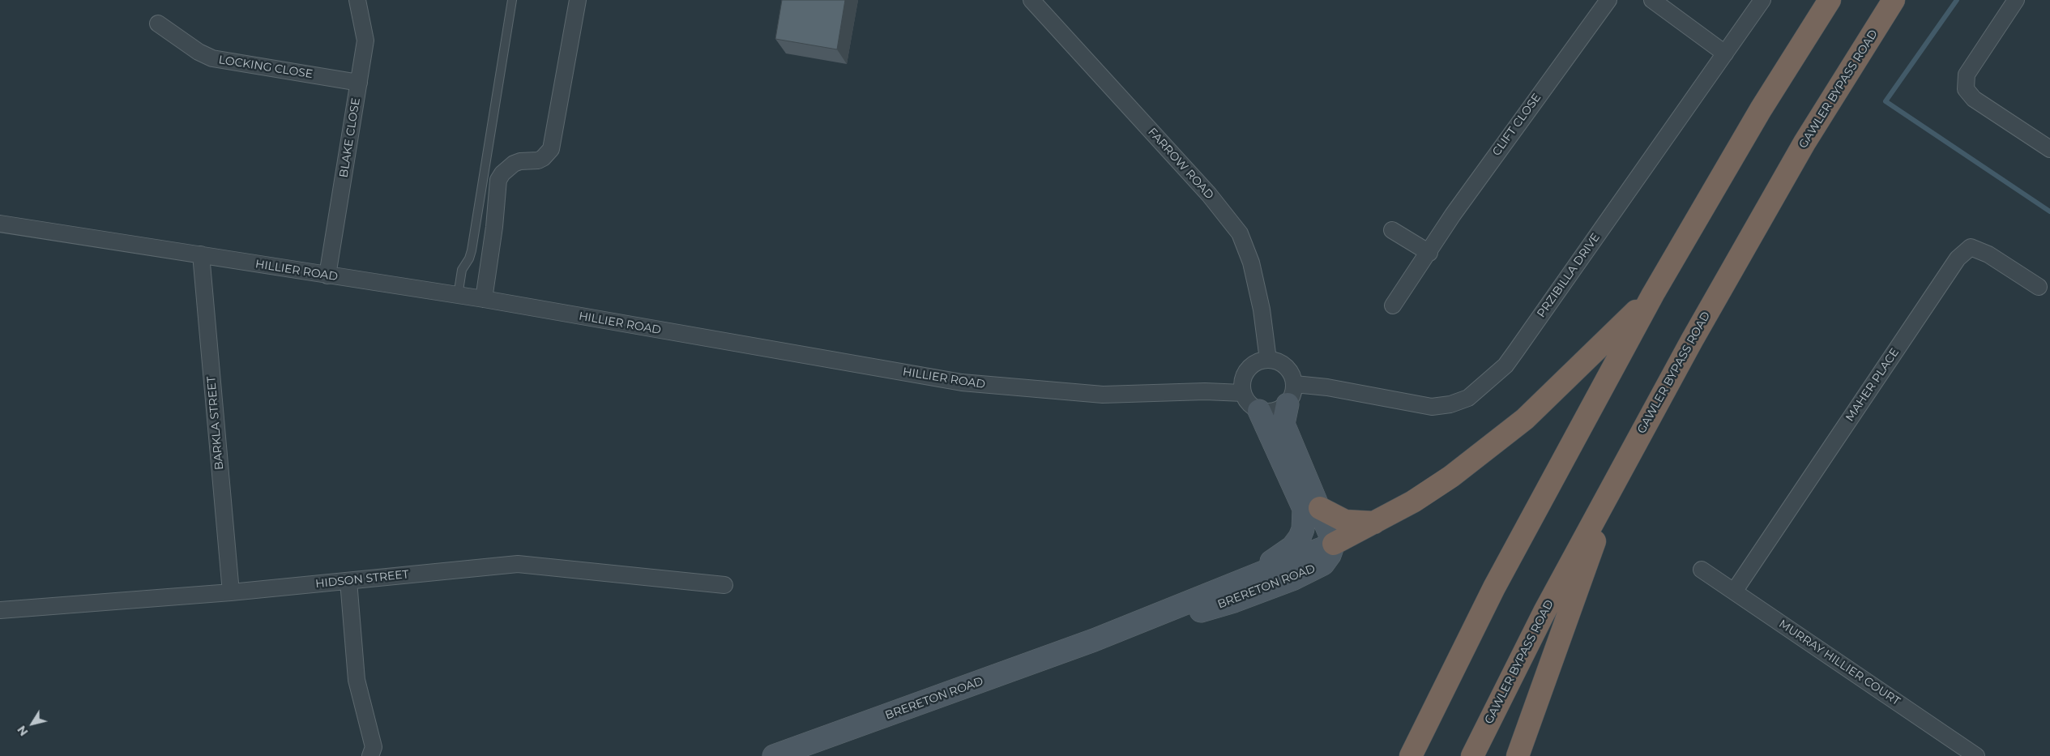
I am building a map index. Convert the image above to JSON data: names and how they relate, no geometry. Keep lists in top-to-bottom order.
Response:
{
  "streets": {
    "highway": ["GAWLER BYPASS ROAD"],
    "street": [
      "LOCKING CLOSE",
      "CLIFT CLOSE",
      "BLAKE CLOSE",
      "FARROW ROAD",
      "HILLIER ROAD",
      "PRZIBILLA DRIVE",
      "MAHER PLACE",
      "BARKLA STREET",
      "HIDSON STREET",
      "BRERETON ROAD",
      "MURRAY HILLIER COURT"
    ]
  },
  "crossings": [
    ["LOCKING CLOSE", "BLAKE CLOSE"],
    ["BLAKE CLOSE", "HILLIER ROAD"],
    ["FARROW ROAD", "HILLIER ROAD"],
    ["FARROW ROAD", "PRZIBILLA DRIVE"],
    ["FARROW ROAD", "BRERETON ROAD"],
    ["HILLIER ROAD", "PRZIBILLA DRIVE"],
    ["HILLIER ROAD", "BARKLA STREET"],
    ["HILLIER ROAD", "BRERETON ROAD"],
    ["PRZIBILLA DRIVE", "BRERETON ROAD"],
    ["MAHER PLACE", "MURRAY HILLIER COURT"],
    ["BARKLA STREET", "HIDSON STREET"]
  ],
  "north": "bottom left"
}
